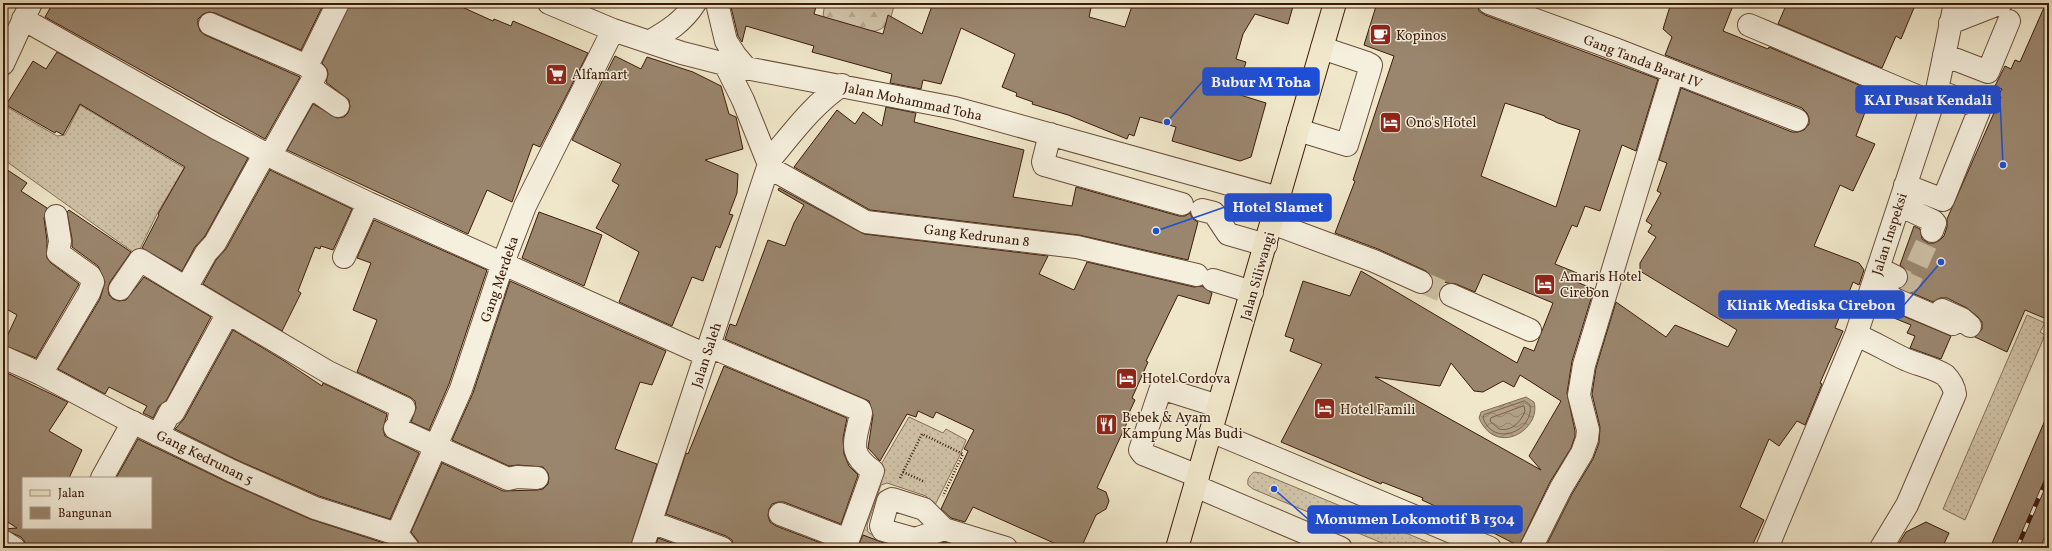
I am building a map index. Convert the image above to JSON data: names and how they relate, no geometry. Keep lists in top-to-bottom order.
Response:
{
  "streets": {
    "main road": ["Jalan Siliwangi"],
    "street": [
      "Gang Tanda Barat IV",
      "Jalan Mohammad Toha",
      "Jalan Inspeksi",
      "Gang Kedrunan 8",
      "Gang Merdeka",
      "Jalan Saleh",
      "Gang Kedrunan 5"
    ]
  },
  "crossings": [
    ["Jalan Mohammad Toha", "Jalan Siliwangi"],
    ["Jalan Mohammad Toha", "Gang Merdeka"],
    ["Jalan Mohammad Toha", "Jalan Saleh"],
    ["Gang Kedrunan 8", "Jalan Siliwangi"],
    ["Gang Kedrunan 8", "Jalan Saleh"],
    ["Gang Merdeka", "Gang Kedrunan 5"]
  ],
  "places": {
    "cafe": ["Kopinos"],
    "supermarket": ["Alfamart"],
    "other": [
      "Bubur M Toha",
      "KAI Pusat Kendali",
      "Hotel Slamet",
      "Klinik Mediska Cirebon",
      "Monumen Lokomotif B 1304"
    ],
    "hotel": [
      "Ono's Hotel",
      "Amaris Hotel Cirebon",
      "Hotel Cordova",
      "Hotel Famili"
    ],
    "restaurant": ["Bebek & Ayam Kampung Mas Budi"]
  },
  "legend": ["Jalan", "Bangunan"]
}
